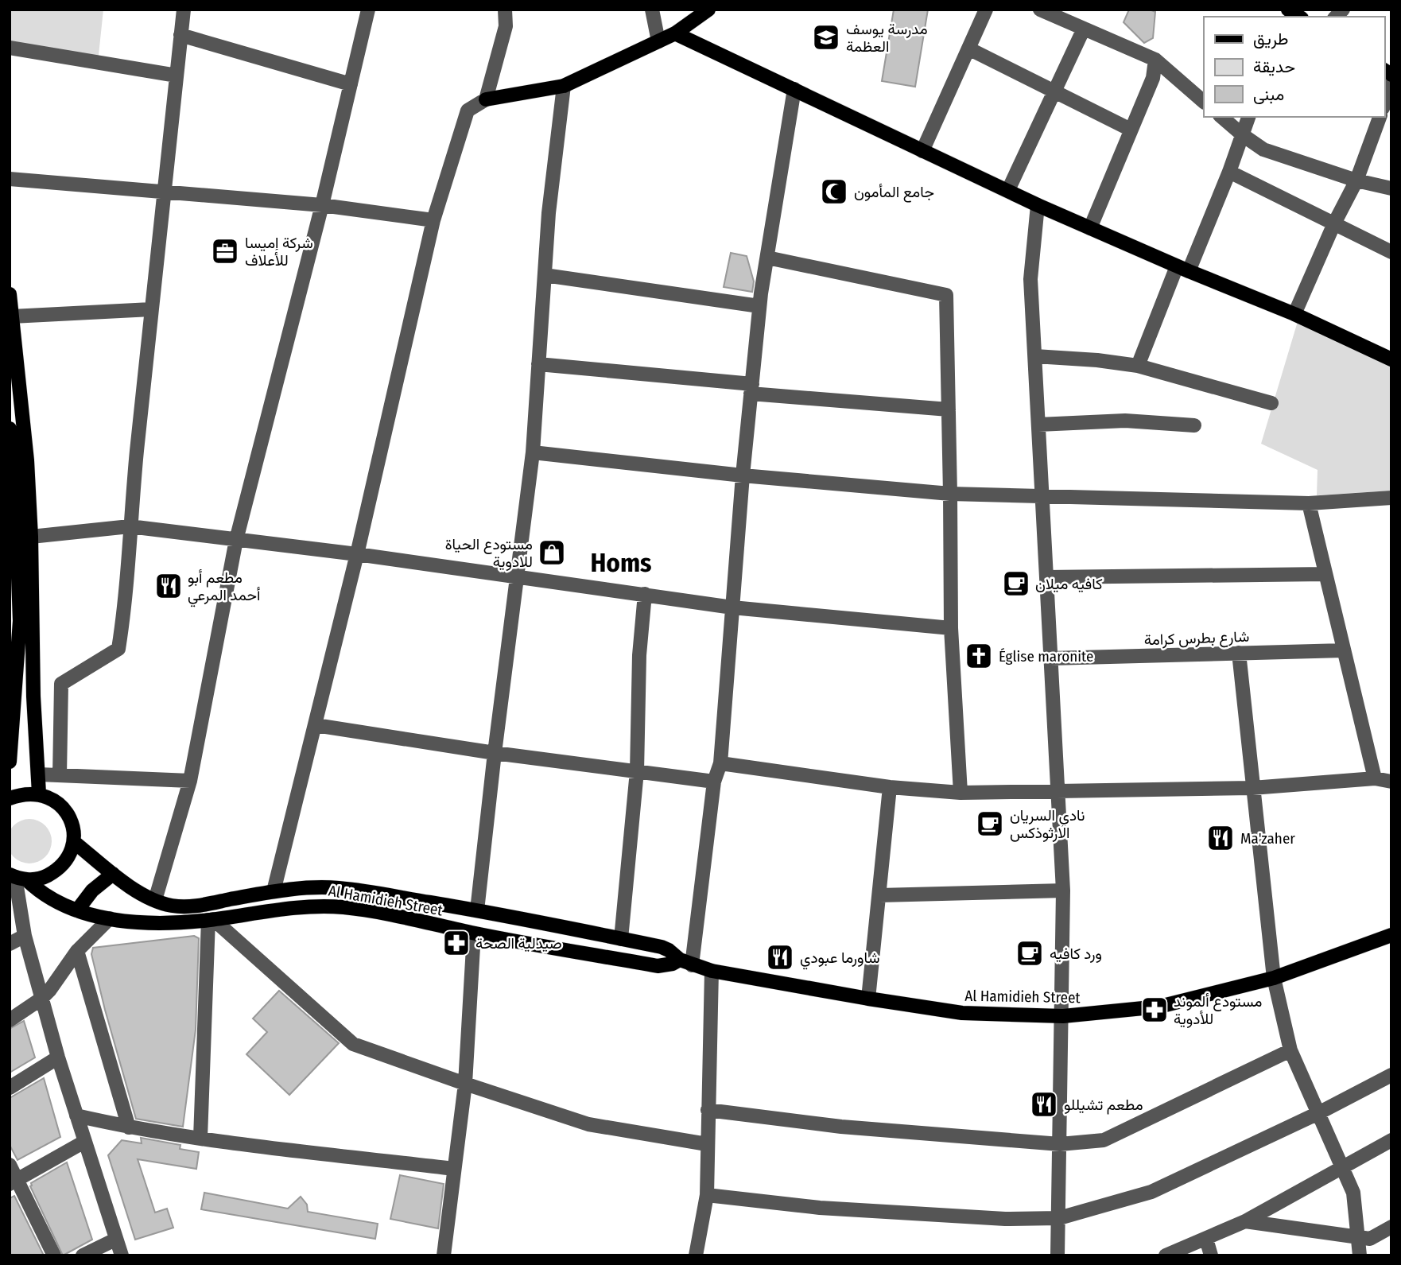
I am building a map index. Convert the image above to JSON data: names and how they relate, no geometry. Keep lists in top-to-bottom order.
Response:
{
  "streets": {
    "main road": ["Al Hamidieh Street"],
    "street": ["شارع بطرس كرامة"]
  },
  "districts": ["Homs"],
  "places": {
    "school or university": ["مدرسة يوسف العظمة"],
    "mosque": ["جامع المأمون"],
    "office": ["شركة إميسا للأعلاف"],
    "shop": ["مستودع الحياة للادوية"],
    "cafe": ["كافيه ميلان", "نادي السريان الارثوذكس", "ورد كافيه"],
    "restaurant": [
      "مطعم أبو أحمد المرعي",
      "Ma'zaher",
      "شاورما عبودي",
      "مطعم تشيللو"
    ],
    "church": ["Église maronite"],
    "pharmacy": ["صيدلية الصحة", "مستودع ألموند للأدوية"]
  },
  "legend": ["طريق", "حديقة", "مبنى"]
}
